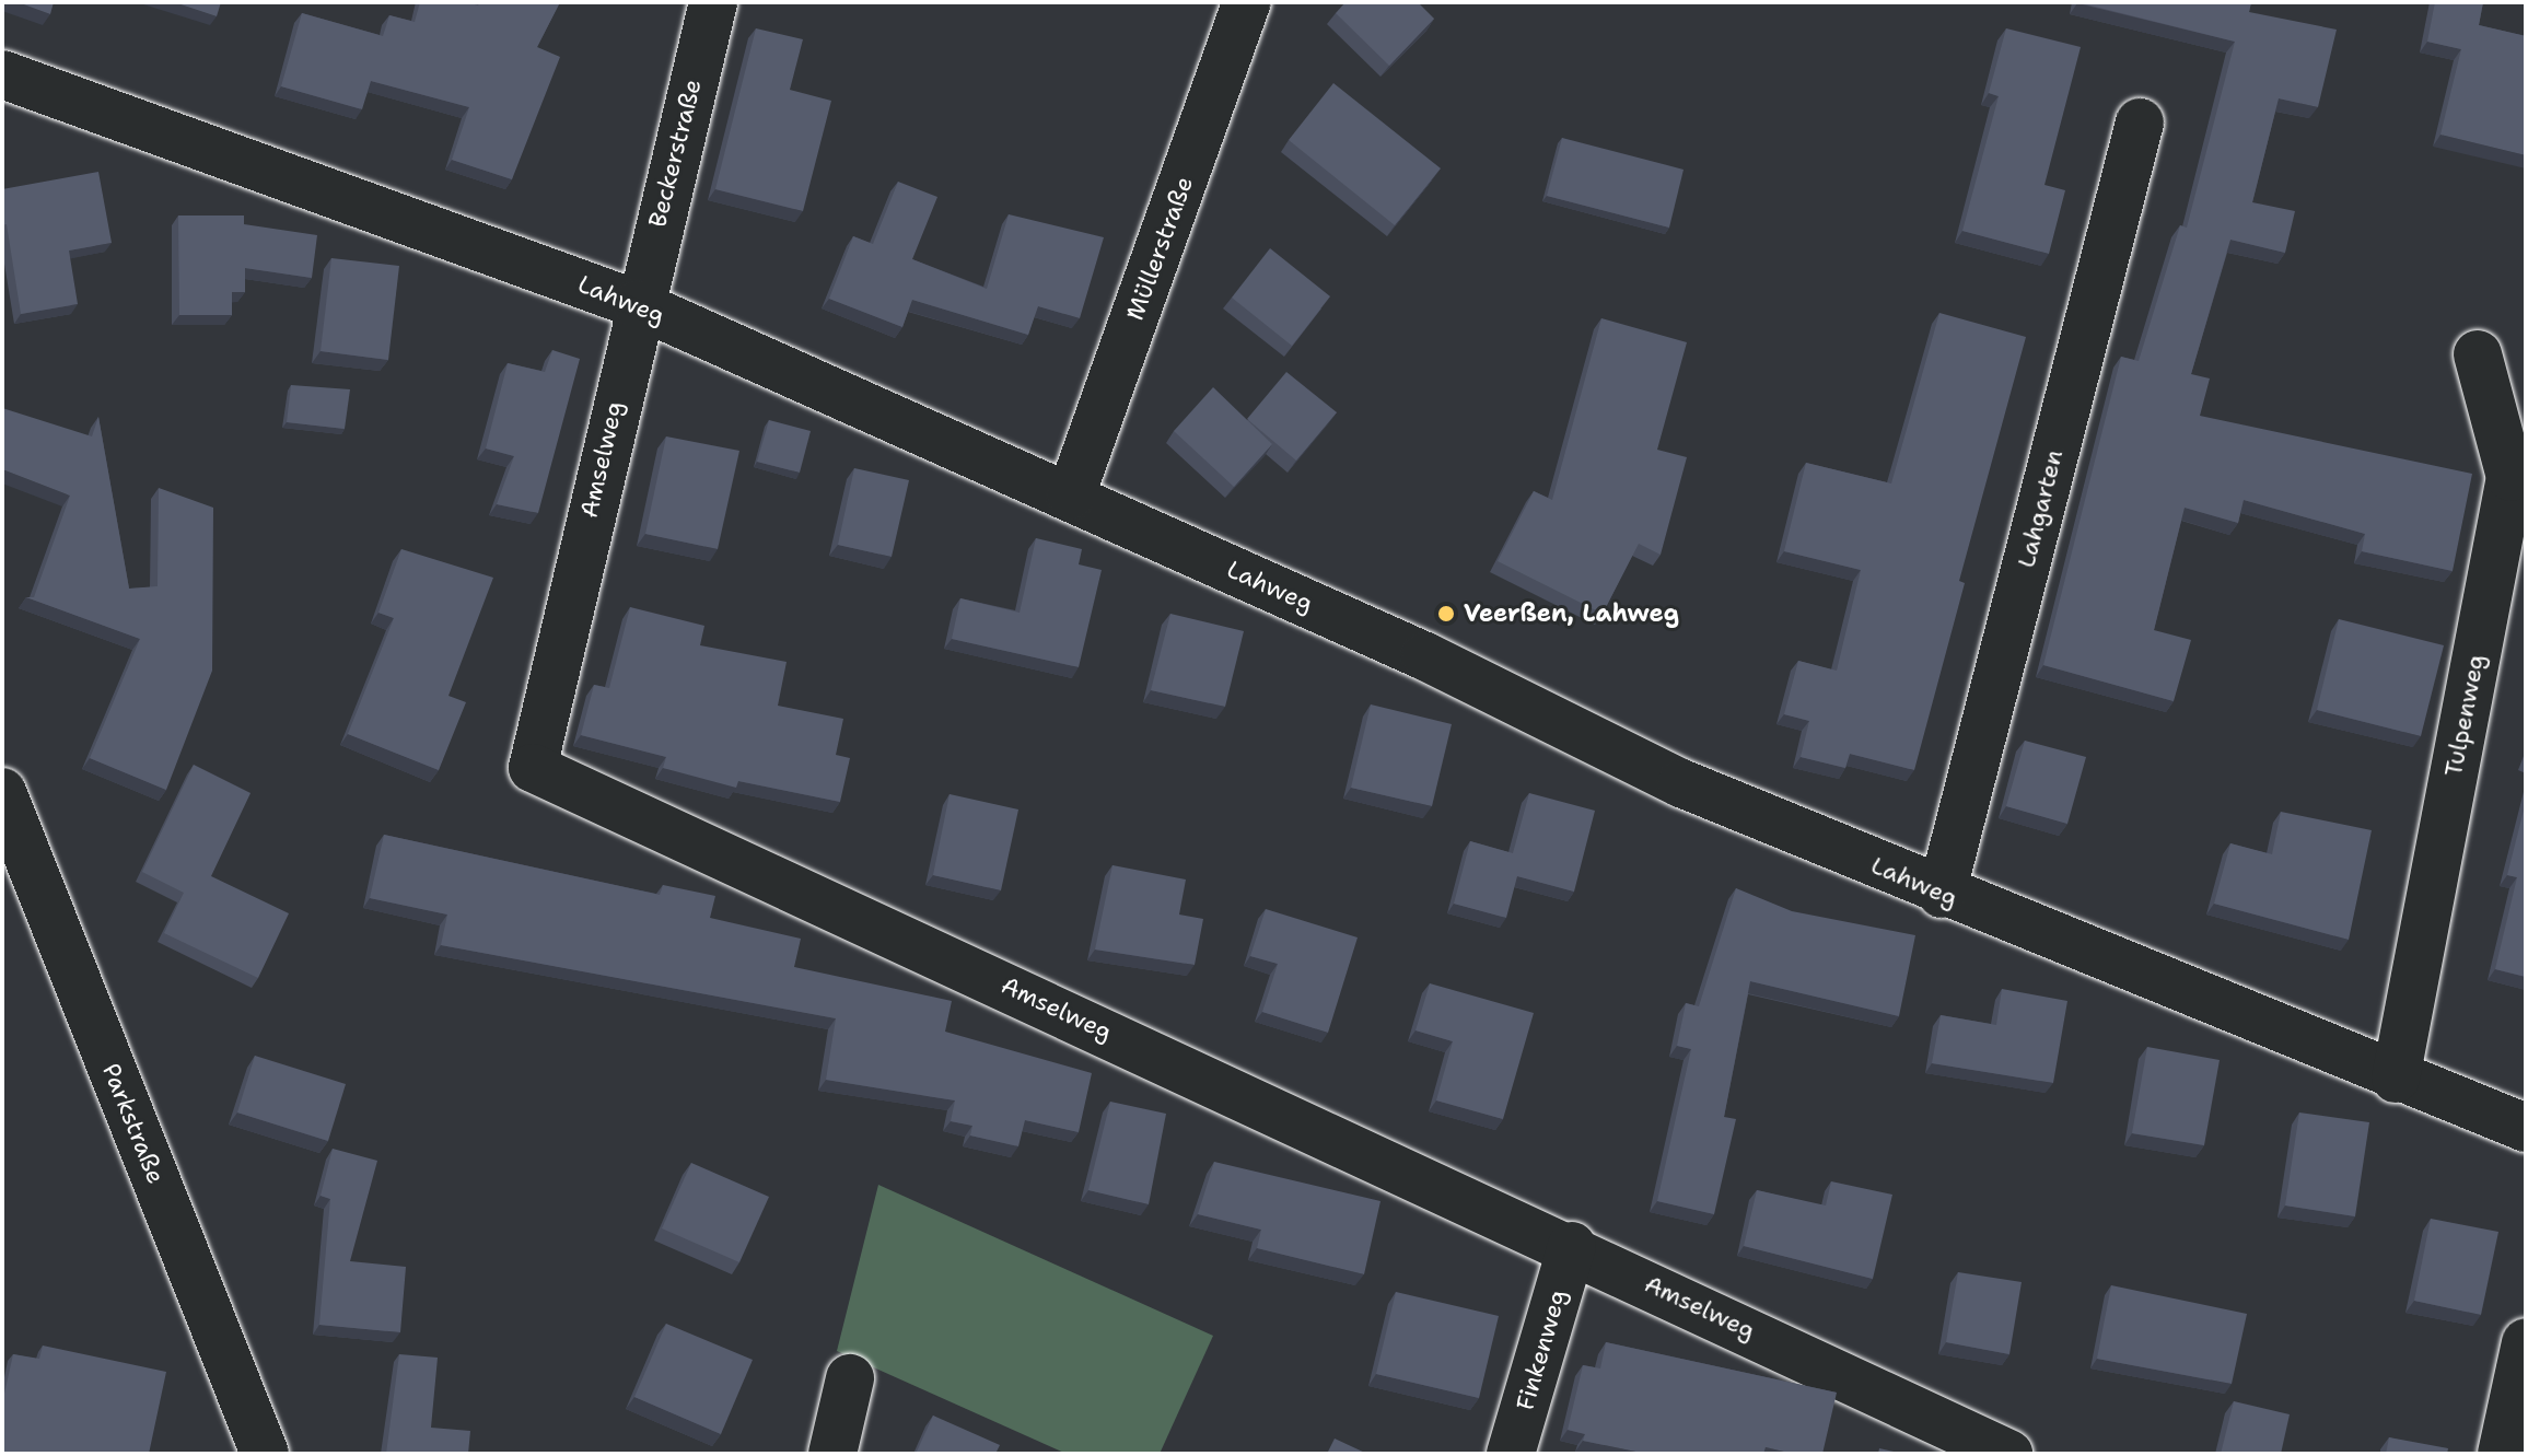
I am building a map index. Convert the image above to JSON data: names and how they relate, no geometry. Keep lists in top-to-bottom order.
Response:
{
  "streets": {
    "street": [
      "Beckerstraße",
      "Müllerstraße",
      "Lahweg",
      "Amselweg",
      "Lahgarten",
      "Tulpenweg",
      "Parkstraße",
      "Finkenweg"
    ]
  },
  "crossings": [
    ["Beckerstraße", "Lahweg"],
    ["Beckerstraße", "Amselweg"],
    ["Müllerstraße", "Lahweg"],
    ["Lahweg", "Amselweg"],
    ["Lahweg", "Lahgarten"],
    ["Lahweg", "Tulpenweg"],
    ["Amselweg", "Finkenweg"]
  ],
  "places": ["Veerßen, Lahweg"]
}
